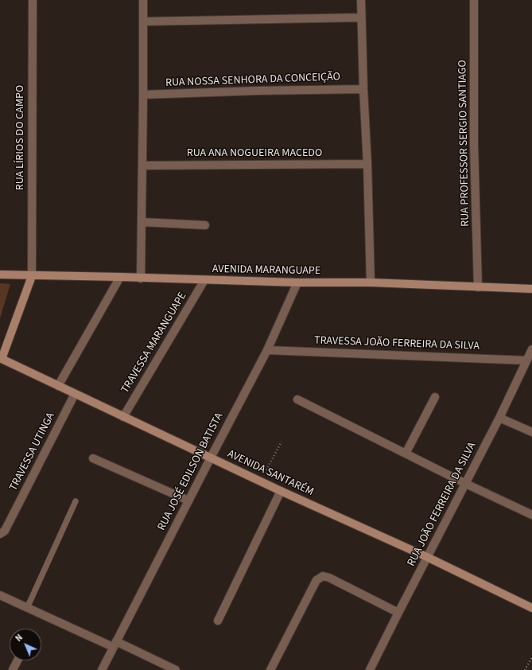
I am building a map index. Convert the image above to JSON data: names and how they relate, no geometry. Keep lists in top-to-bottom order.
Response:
{
  "streets": {
    "street": [
      "RUA NOSSA SENHORA DA CONCEIÇÃO",
      "RUA LÍRIOS DO CAMPO",
      "RUA PROFESSOR SERGIO SANTIAGO",
      "RUA ANA NOGUEIRA MACEDO",
      "AVENIDA MARANGUAPE",
      "TRAVESSA MARANGUAPE",
      "TRAVESSA JOÃO FERREIRA DA SILVA",
      "TRAVESSA UTINGA",
      "RUA JOSÉ EDILSON BATISTA",
      "AVENIDA SANTARÉM",
      "RUA JOÃO FERREIRA DA SILVA"
    ]
  },
  "crossings": [
    ["RUA LÍRIOS DO CAMPO", "AVENIDA MARANGUAPE"],
    ["RUA PROFESSOR SERGIO SANTIAGO", "AVENIDA MARANGUAPE"],
    ["AVENIDA MARANGUAPE", "TRAVESSA MARANGUAPE"],
    ["AVENIDA MARANGUAPE", "RUA JOSÉ EDILSON BATISTA"],
    ["TRAVESSA MARANGUAPE", "AVENIDA SANTARÉM"],
    ["TRAVESSA JOÃO FERREIRA DA SILVA", "RUA JOSÉ EDILSON BATISTA"],
    ["TRAVESSA JOÃO FERREIRA DA SILVA", "RUA JOÃO FERREIRA DA SILVA"],
    ["TRAVESSA UTINGA", "AVENIDA SANTARÉM"],
    ["RUA JOSÉ EDILSON BATISTA", "AVENIDA SANTARÉM"],
    ["AVENIDA SANTARÉM", "RUA JOÃO FERREIRA DA SILVA"]
  ],
  "north": "top left"
}
